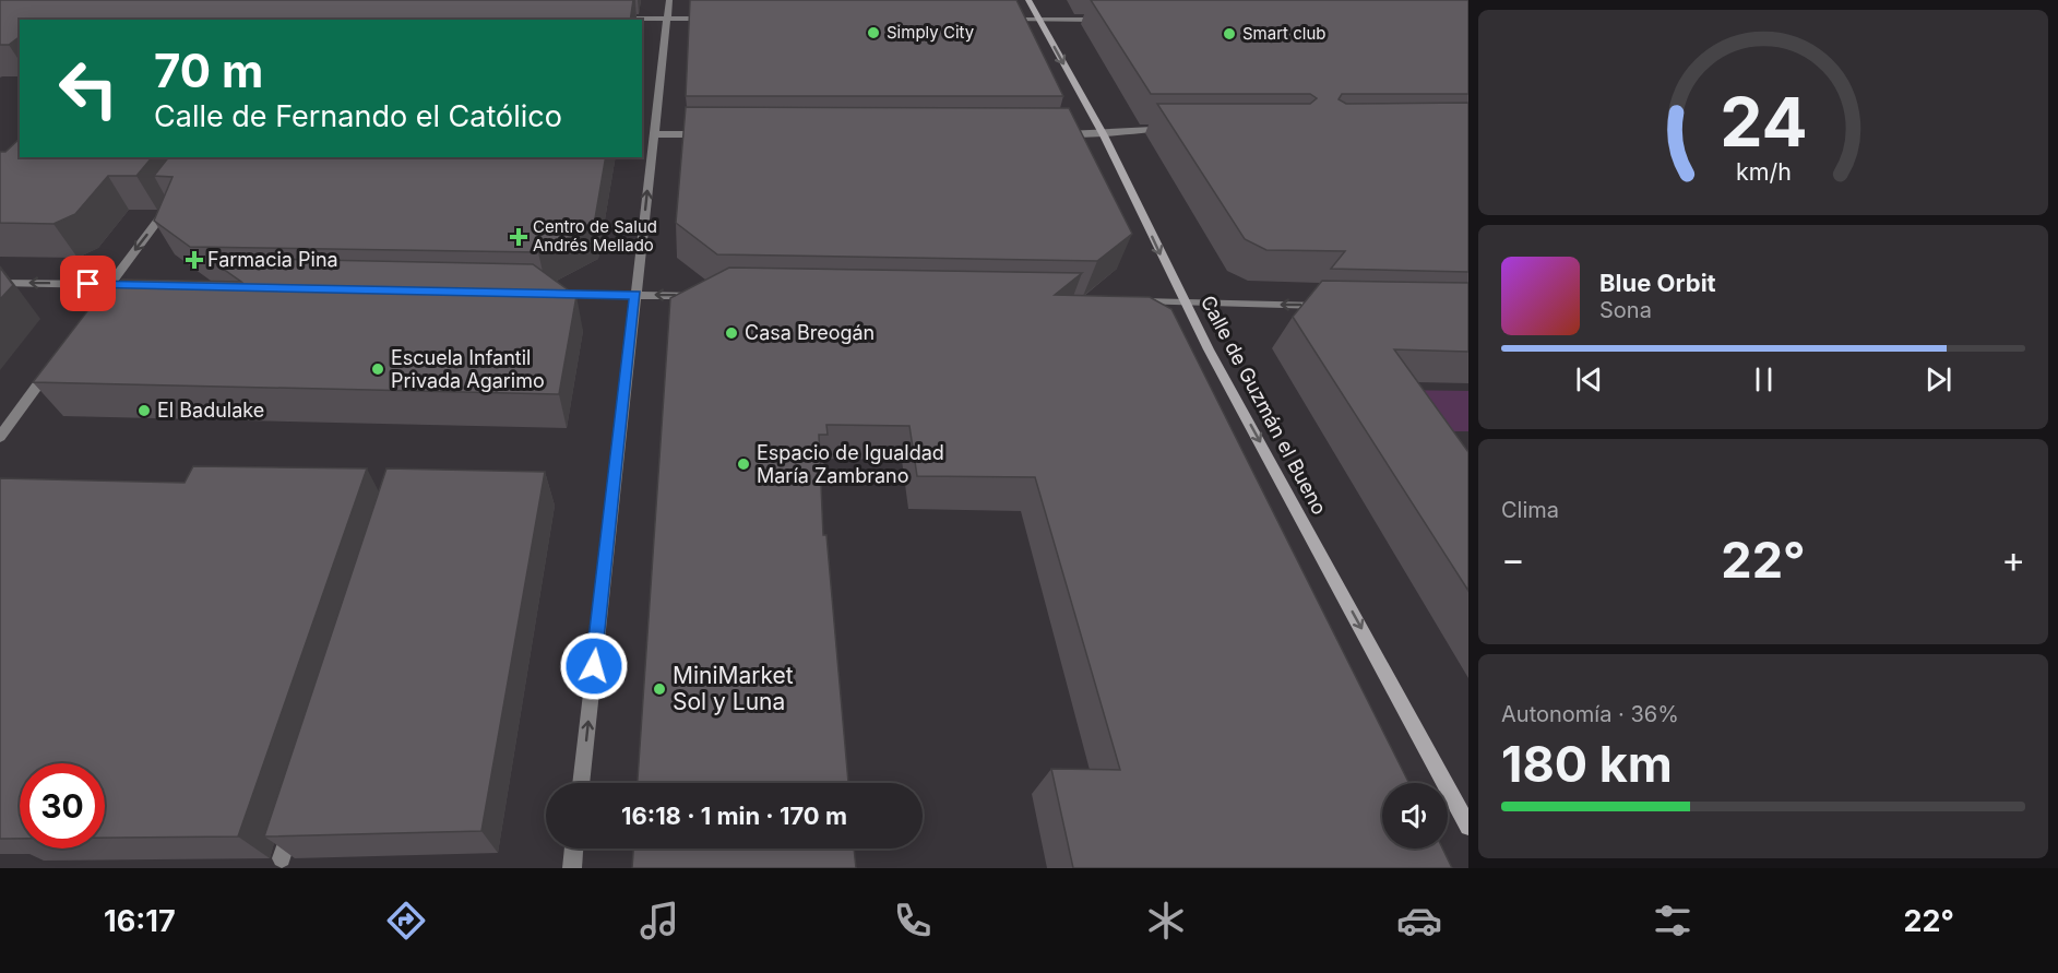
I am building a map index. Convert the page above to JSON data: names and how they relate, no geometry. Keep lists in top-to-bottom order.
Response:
{
  "streets": {
    "street": ["Calle de Guzmán el Bueno"]
  },
  "one_way": ["Calle de Guzmán el Bueno"],
  "places": {
    "other": [
      "Simply City",
      "Smart club",
      "Casa Breogán",
      "Escuela Infantil Privada Agarimo",
      "El Badulake",
      "Espacio de Igualdad María Zambrano",
      "MiniMarket Sol y Luna"
    ],
    "health": ["Centro de Salud Andrés Mellado", "Farmacia Pina"]
  },
  "page": {
    "turn": ["70 m", "Calle de Fernando el Católico"],
    "song": ["Blue Orbit", "Sona"],
    "tile": [
      "Clima",
      ["Autonomía · 36%", "180 km"]
    ],
    "heat": ["−", "22°", "+"],
    "limit": "30",
    "trip": "16:18 · 1 min · 170 m",
    "tabs": ["16:17", "22°"],
    "gauge": ["24", "km/h"]
  }
}
